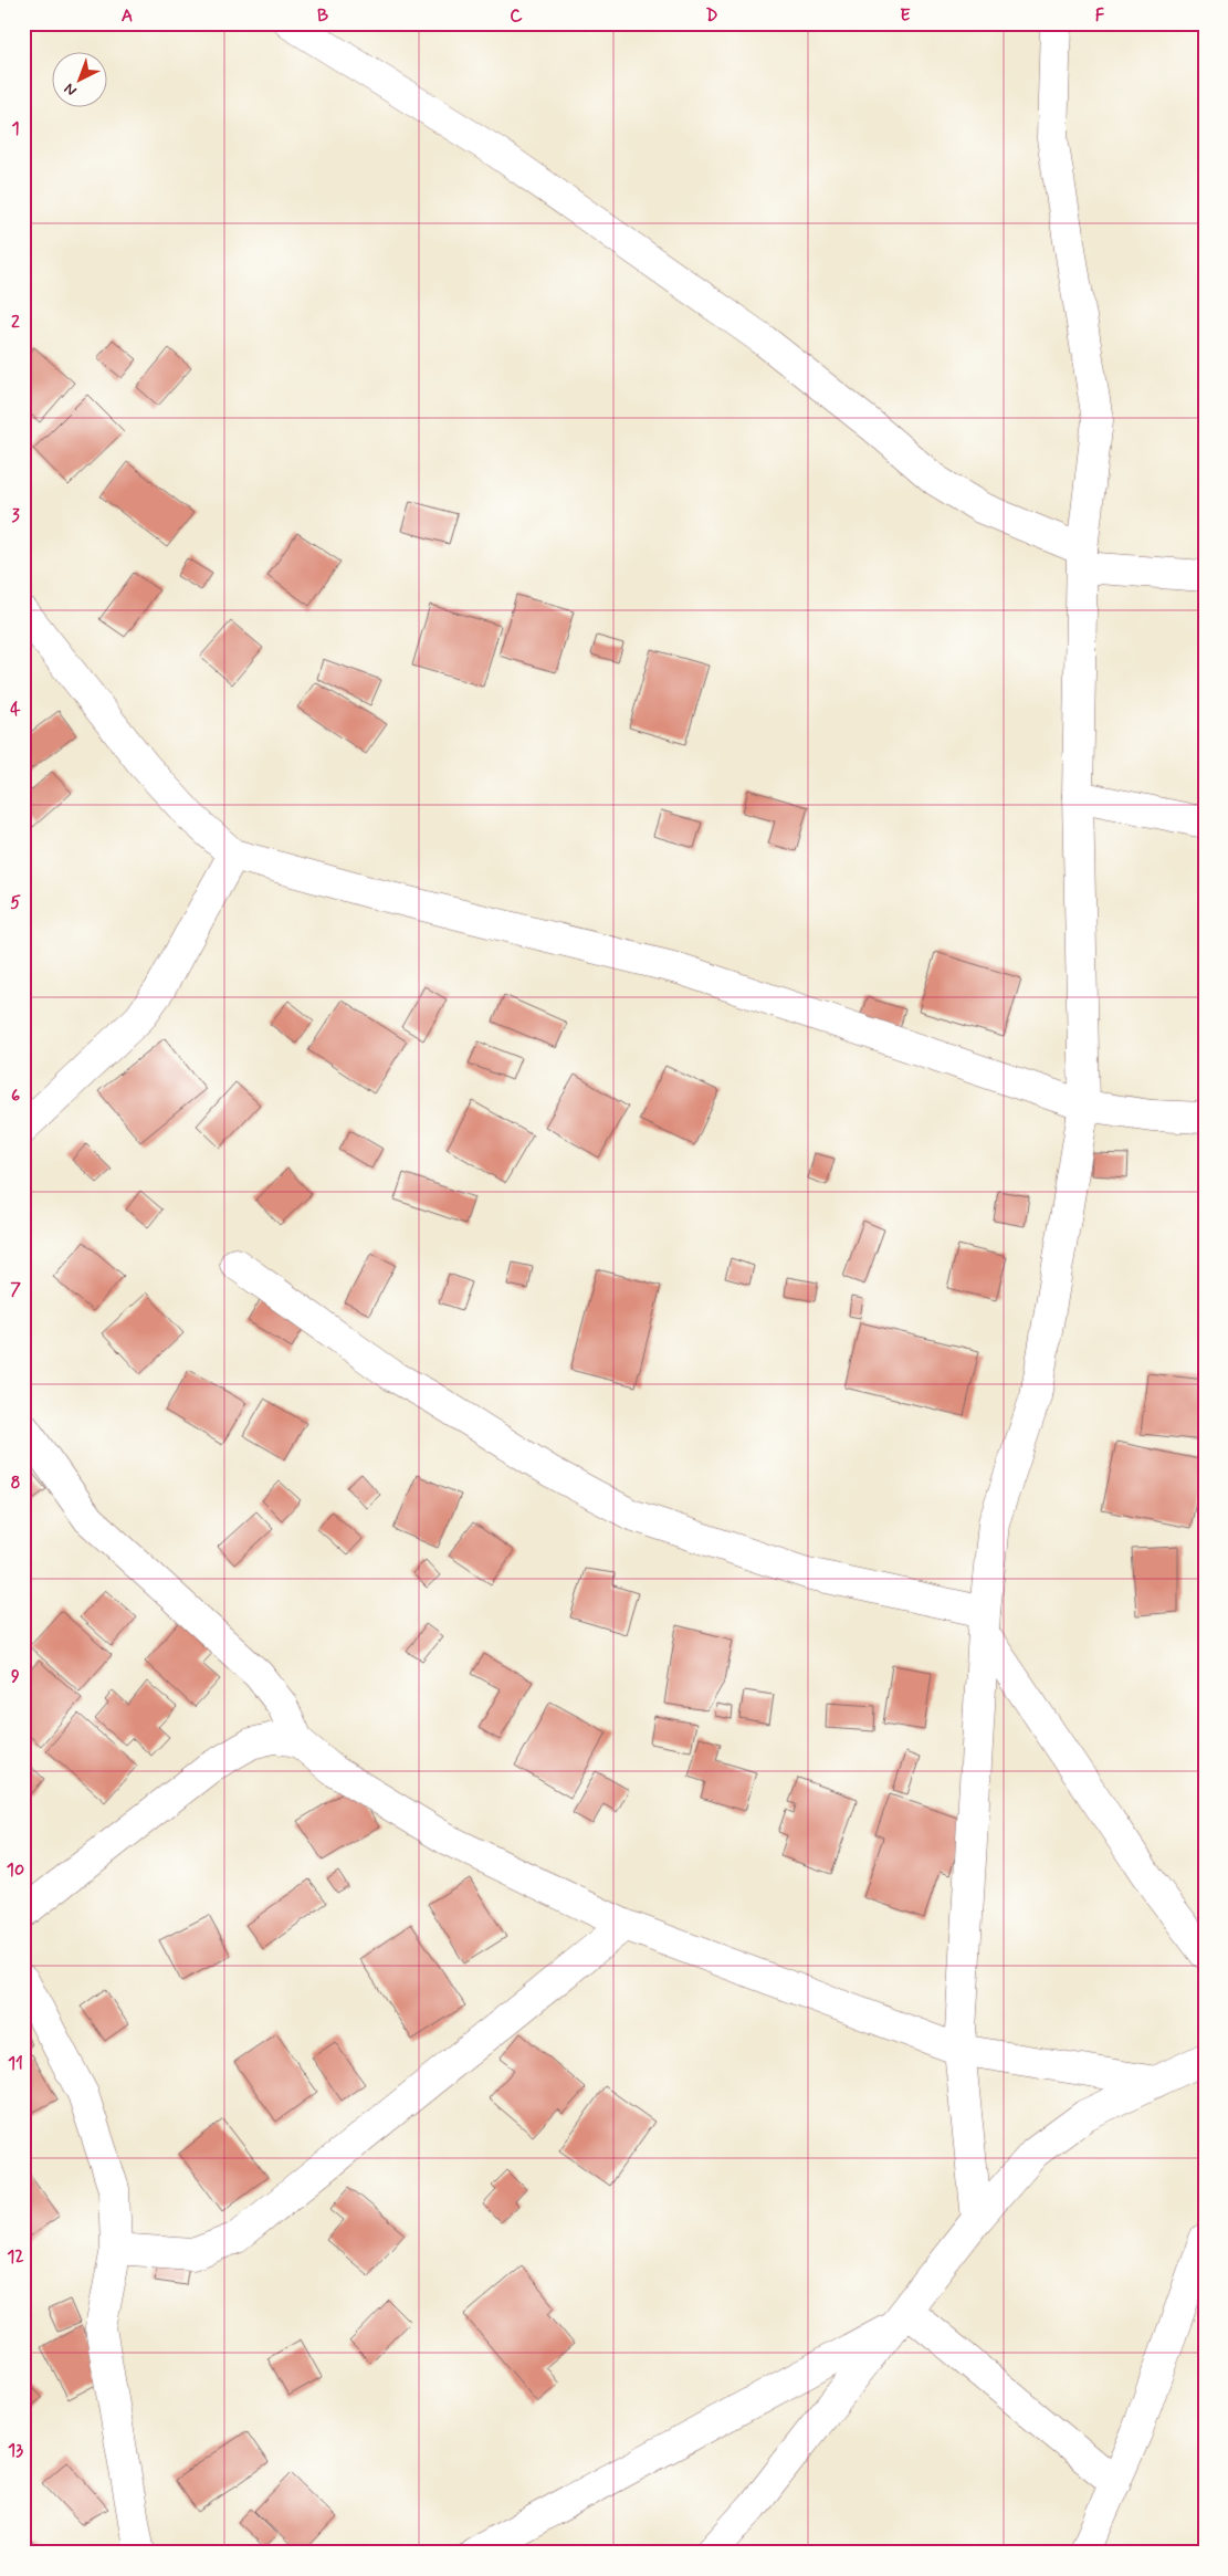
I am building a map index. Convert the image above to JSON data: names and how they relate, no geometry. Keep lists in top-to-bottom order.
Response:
{
  "north": "bottom left",
  "grid": {
    "columns": [
      "A",
      "B",
      "C",
      "D",
      "E",
      "F"
    ],
    "rows": [
      "1",
      "2",
      "3",
      "4",
      "5",
      "6",
      "7",
      "8",
      "9",
      "10",
      "11",
      "12",
      "13"
    ]
  }
}
